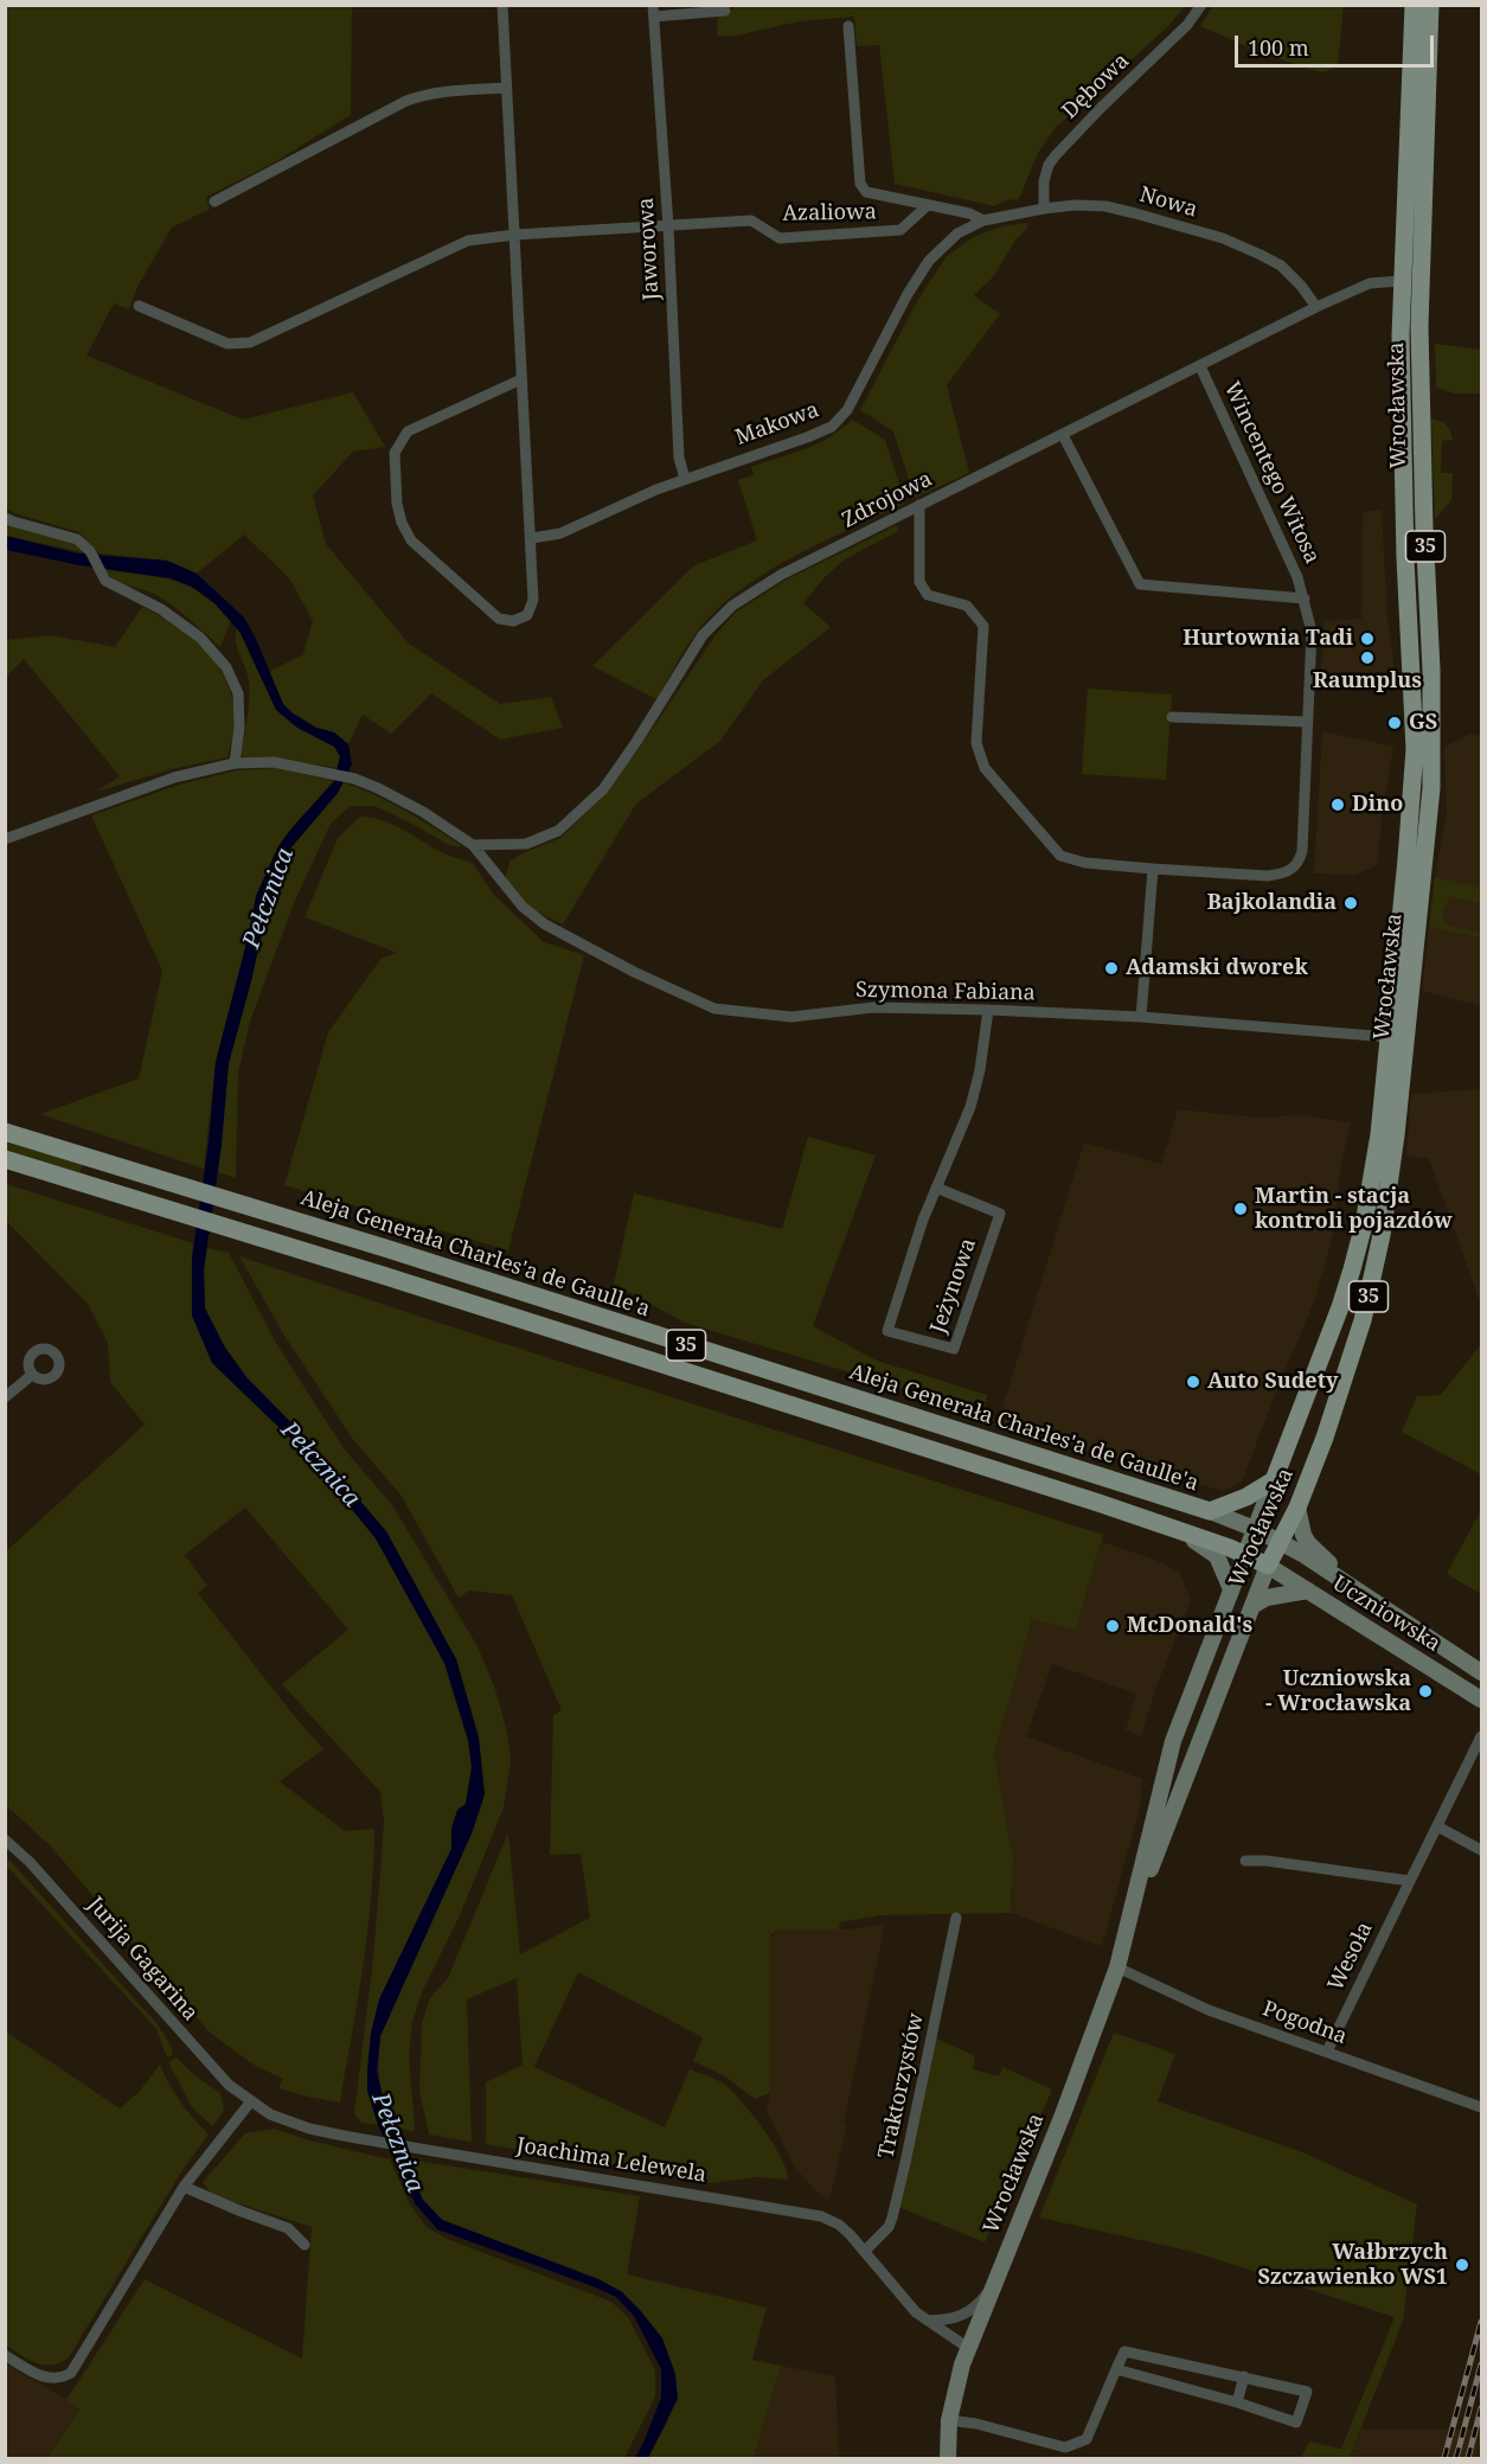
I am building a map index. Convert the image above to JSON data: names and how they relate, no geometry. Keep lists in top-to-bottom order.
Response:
{
  "streets": {
    "main road": [
      "Wrocławska",
      "35",
      "Aleja Generała Charles'a de Gaulle'a",
      "Uczniowska"
    ],
    "street": [
      "Dębowa",
      "Nowa",
      "Azaliowa",
      "Jaworowa",
      "Makowa",
      "Wincentego Witosa",
      "Zdrojowa",
      "Szymona Fabiana",
      "Jeżynowa",
      "Wesoła",
      "Jurija Gagarina",
      "Pogodna",
      "Traktorzystów",
      "Joachima Lelewela"
    ]
  },
  "crossings": [
    ["Dębowa", "Nowa"],
    ["Nowa", "Makowa"],
    ["Nowa", "Zdrojowa"],
    ["Azaliowa", "Jaworowa"],
    ["Jaworowa", "Makowa"],
    ["Wrocławska", "Zdrojowa"],
    ["Wrocławska", "35"],
    ["Wrocławska", "Szymona Fabiana"],
    ["Wrocławska", "Aleja Generała Charles'a de Gaulle'a"],
    ["Wrocławska", "Uczniowska"],
    ["Wrocławska", "Pogodna"],
    ["Wrocławska", "Joachima Lelewela"],
    ["Wincentego Witosa", "Zdrojowa"],
    ["Zdrojowa", "Szymona Fabiana"],
    ["35", "Uczniowska"],
    ["Szymona Fabiana", "Jeżynowa"],
    ["Aleja Generała Charles'a de Gaulle'a", "Uczniowska"],
    ["Wesoła", "Pogodna"],
    ["Jurija Gagarina", "Joachima Lelewela"],
    ["Traktorzystów", "Joachima Lelewela"]
  ],
  "water": ["Pełcznica"],
  "places": [
    "Hurtownia Tadi",
    "Raumplus",
    "GS",
    "Dino",
    "Bajkolandia",
    "Adamski dworek",
    "Martin - stacja kontroli pojazdów",
    "Auto Sudety",
    "McDonald's",
    "Uczniowska - Wrocławska",
    "Wałbrzych Szczawienko WS1"
  ],
  "scale_bar": "100 m"
}
